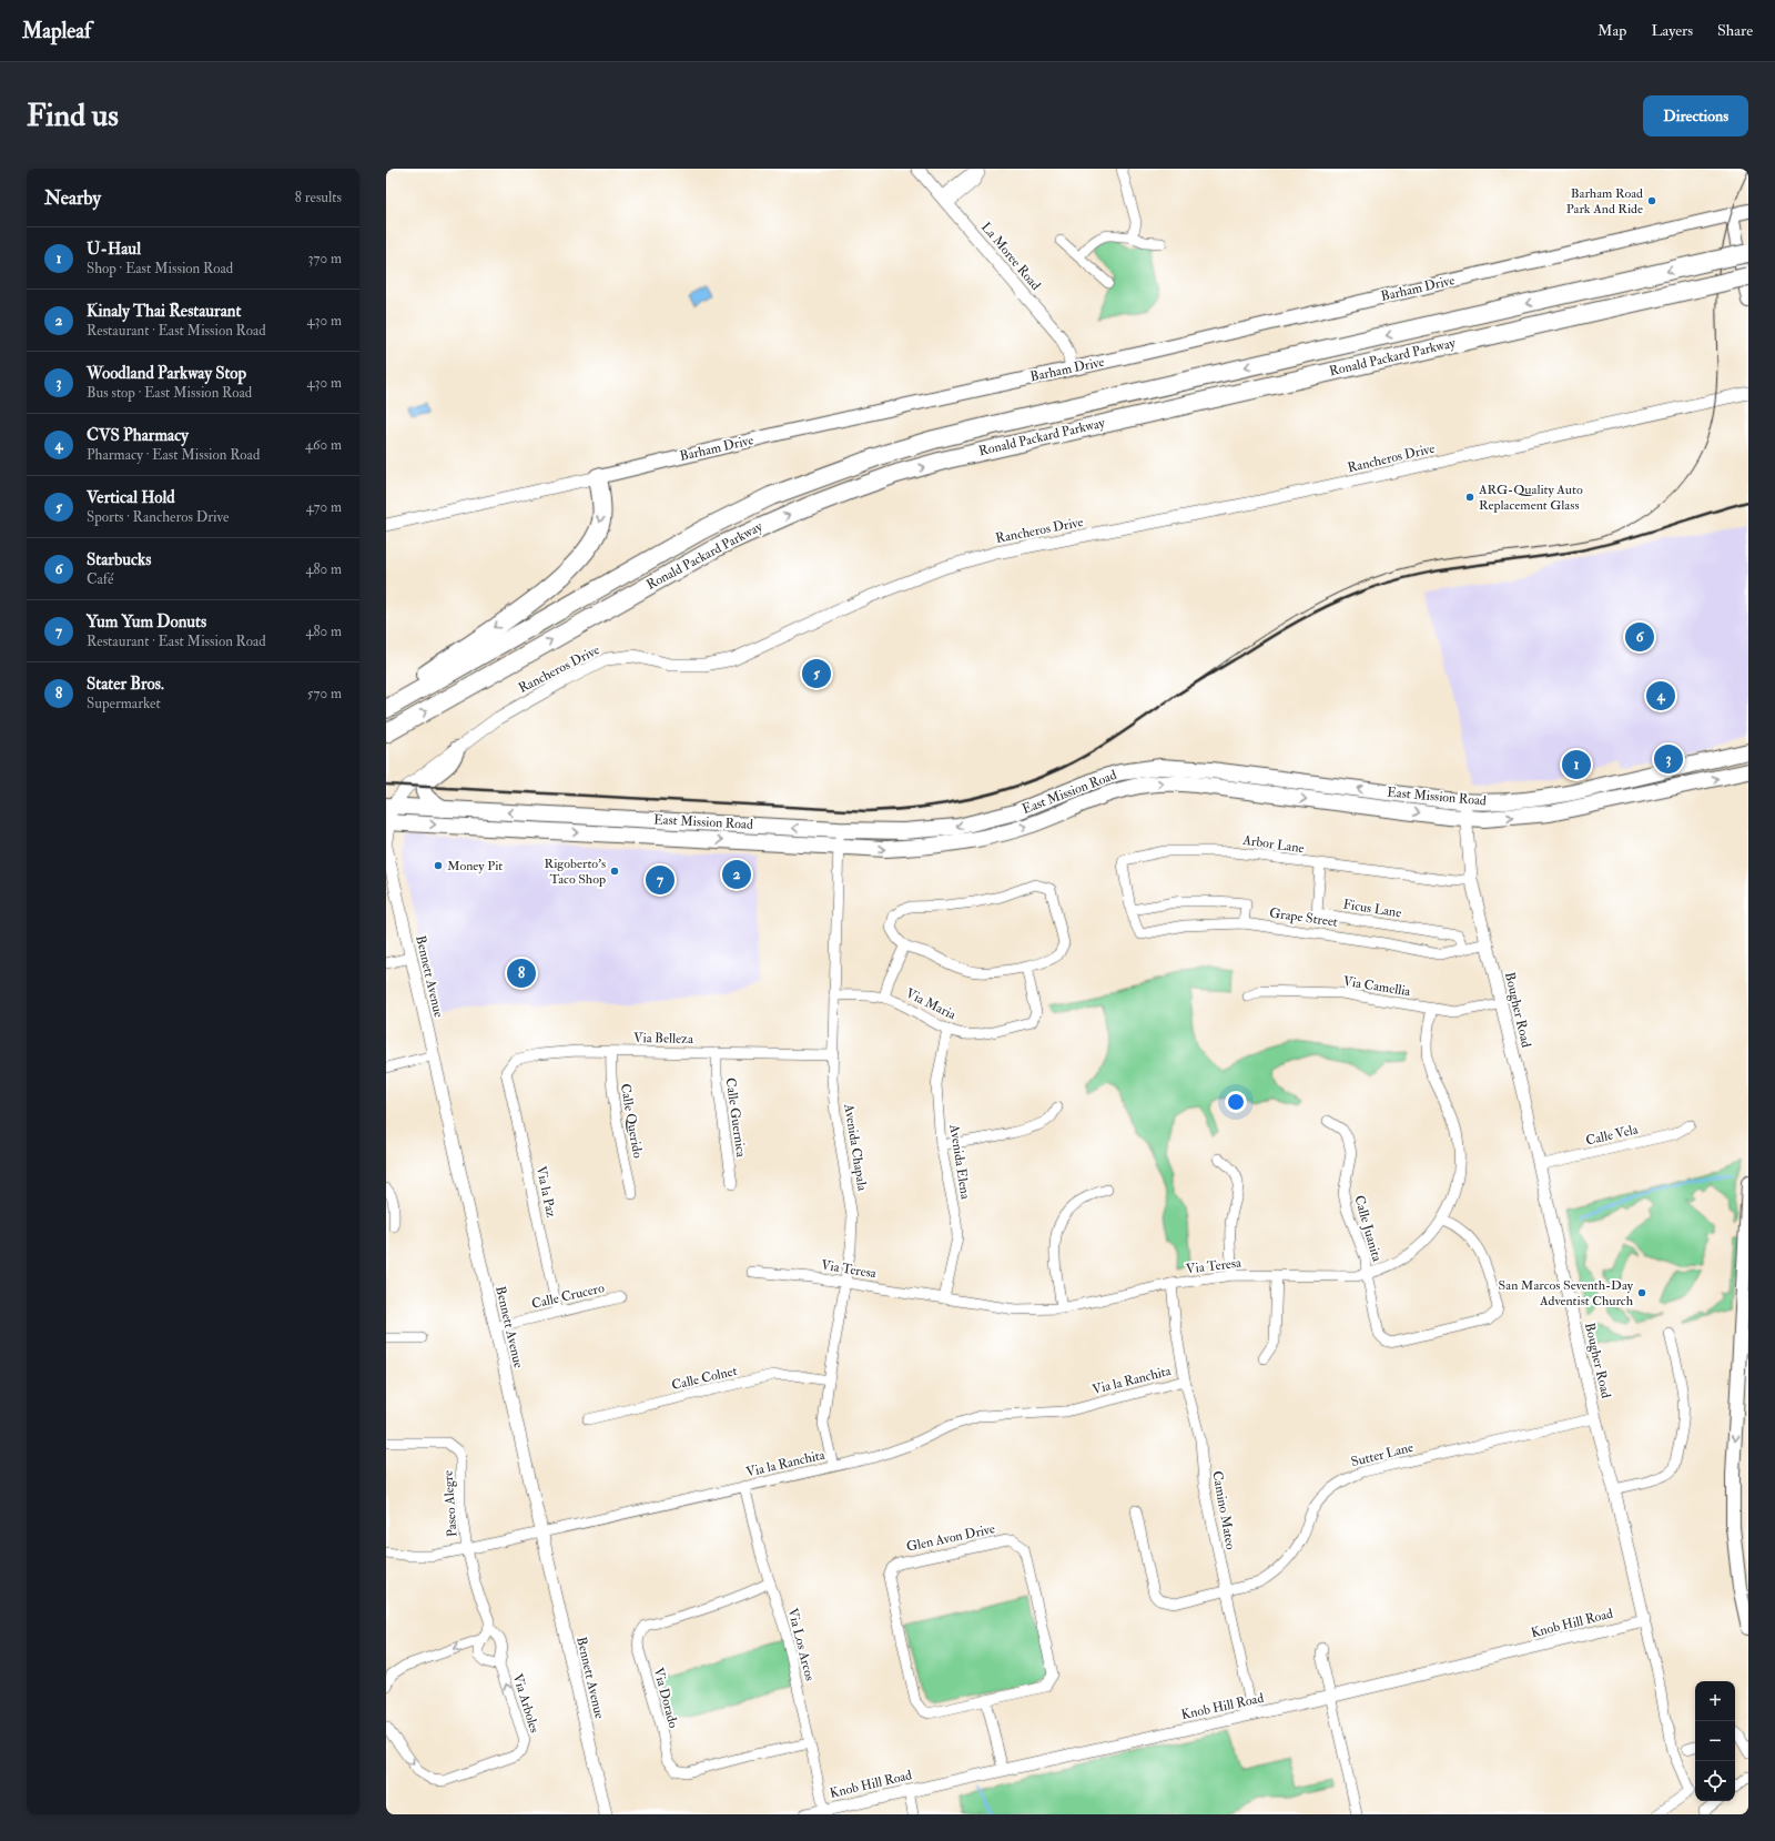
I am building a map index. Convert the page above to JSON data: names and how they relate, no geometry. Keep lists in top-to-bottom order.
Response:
{
  "streets": {
    "highway": ["Ronald Packard Parkway"],
    "main road": ["Barham Drive", "East Mission Road"],
    "street": [
      "La Moree Road",
      "Rancheros Drive",
      "Arbor Lane",
      "Ficus Lane",
      "Grape Street",
      "Bennett Avenue",
      "Via Camellia",
      "Via Maria",
      "Bougher Road",
      "Via Belleza",
      "Calle Guernica",
      "Calle Querido",
      "Calle Vela",
      "Avenida Chapala",
      "Avenida Elena",
      "Via la Paz",
      "Calle Juanita",
      "Via Teresa",
      "Calle Crucero",
      "Calle Colnet",
      "Via la Ranchita",
      "Sutter Lane",
      "Paseo Alegre",
      "Camino Mateo",
      "Glen Avon Drive",
      "Knob Hill Road",
      "Via Los Arcos",
      "Via Dorado",
      "Via Arboles"
    ]
  },
  "crossings": [
    ["La Moree Road", "Barham Drive"],
    ["Rancheros Drive", "East Mission Road"],
    ["East Mission Road", "Bougher Road"],
    ["East Mission Road", "Avenida Chapala"],
    ["Arbor Lane", "Ficus Lane"],
    ["Arbor Lane", "Grape Street"],
    ["Arbor Lane", "Bougher Road"],
    ["Ficus Lane", "Grape Street"],
    ["Grape Street", "Bougher Road"],
    ["Bennett Avenue", "Calle Crucero"],
    ["Bennett Avenue", "Via la Ranchita"],
    ["Via Camellia", "Bougher Road"],
    ["Via Camellia", "Via Teresa"],
    ["Via Maria", "Avenida Chapala"],
    ["Via Maria", "Avenida Elena"],
    ["Bougher Road", "Calle Vela"],
    ["Bougher Road", "Sutter Lane"],
    ["Bougher Road", "Knob Hill Road"],
    ["Via Belleza", "Calle Guernica"],
    ["Via Belleza", "Calle Querido"],
    ["Via Belleza", "Avenida Chapala"],
    ["Via Belleza", "Via la Paz"],
    ["Avenida Chapala", "Via Teresa"],
    ["Avenida Chapala", "Calle Colnet"],
    ["Avenida Chapala", "Via la Ranchita"],
    ["Avenida Elena", "Via Teresa"],
    ["Via la Paz", "Calle Crucero"],
    ["Calle Juanita", "Via Teresa"],
    ["Via Teresa", "Camino Mateo"],
    ["Via la Ranchita", "Paseo Alegre"],
    ["Via la Ranchita", "Camino Mateo"],
    ["Via la Ranchita", "Via Los Arcos"],
    ["Sutter Lane", "Camino Mateo"],
    ["Paseo Alegre", "Via Arboles"],
    ["Camino Mateo", "Knob Hill Road"],
    ["Knob Hill Road", "Via Los Arcos"],
    ["Via Los Arcos", "Via Dorado"]
  ],
  "places": [
    "Barham Road Park And Ride",
    "ARG-Quality Auto Replacement Glass",
    "Money Pit",
    "Rigoberto's Taco Shop",
    "San Marcos Seventh-Day Adventist Church"
  ],
  "page": {
    "header": "Mapleaf",
    "nav": ["Map", "Layers", "Share"],
    "buttons": "Directions",
    "title": "Find us",
    "heading": ["Nearby", "8 results"],
    "list": [
      {
        "mark": "1",
        "name": "U-Haul",
        "note": "Shop · East Mission Road",
        "value": "370 m"
      },
      {
        "mark": "2",
        "name": "Kinaly Thai Restaurant",
        "note": "Restaurant · East Mission Road",
        "value": "430 m"
      },
      {
        "mark": "3",
        "name": "Woodland Parkway Stop",
        "note": "Bus stop · East Mission Road",
        "value": "430 m"
      },
      {
        "mark": "4",
        "name": "CVS Pharmacy",
        "note": "Pharmacy · East Mission Road",
        "value": "460 m"
      },
      {
        "mark": "5",
        "name": "Vertical Hold",
        "note": "Sports · Rancheros Drive",
        "value": "470 m"
      },
      {
        "mark": "6",
        "name": "Starbucks",
        "note": "Café",
        "value": "480 m"
      },
      {
        "mark": "7",
        "name": "Yum Yum Donuts",
        "note": "Restaurant · East Mission Road",
        "value": "480 m"
      },
      {
        "mark": "8",
        "name": "Stater Bros.",
        "note": "Supermarket",
        "value": "570 m"
      }
    ],
    "pins": [
      "6",
      "5",
      "4",
      "3",
      "1",
      "2",
      "7",
      "8"
    ],
    "map_buttons": ["+", "−"]
  }
}
